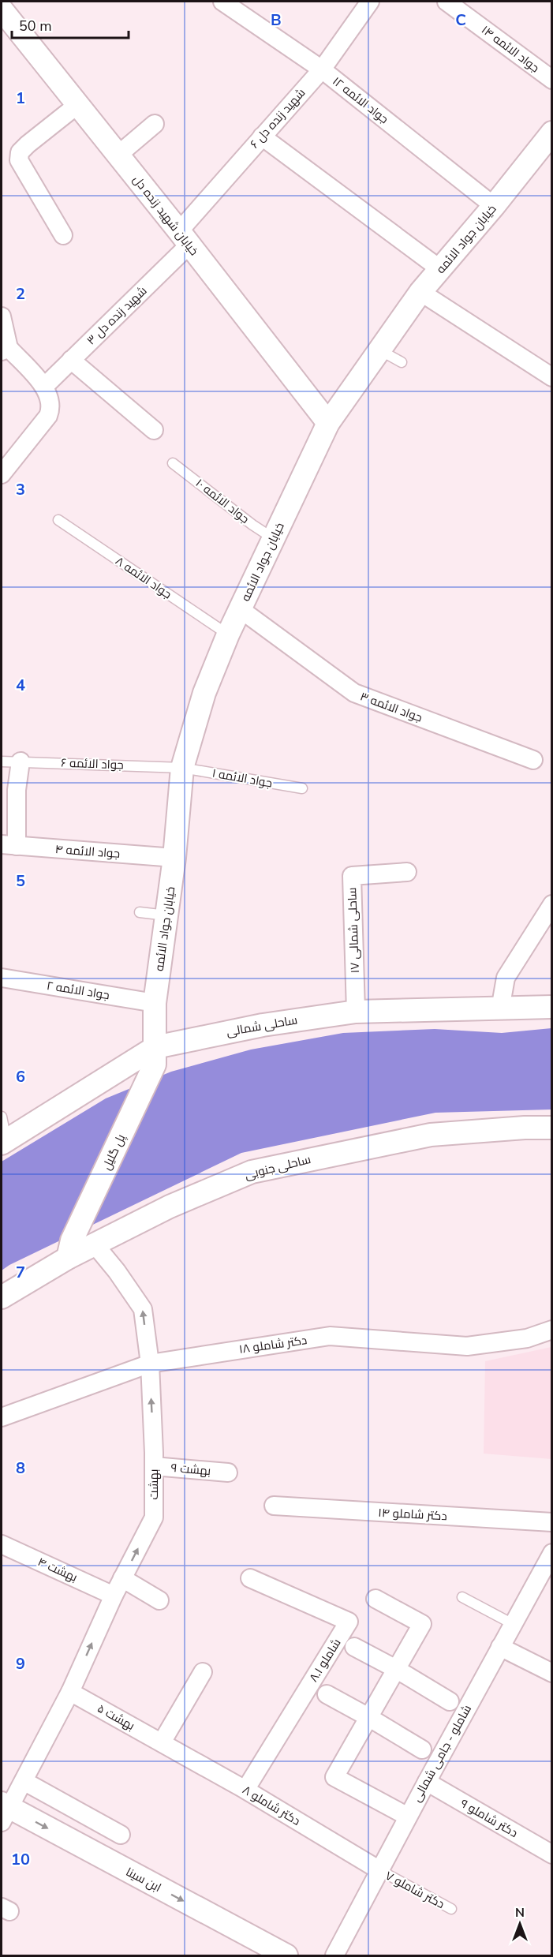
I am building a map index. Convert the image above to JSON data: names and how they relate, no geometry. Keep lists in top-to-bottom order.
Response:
{
  "streets": {
    "street": [
      "جواد الائمه ۱۴",
      "جواد الائمه ۱۲",
      "شهید زنده دل ۶",
      "خیابان شهید زنده دل",
      "خیابان جواد الائمه",
      "شهید زنده دل ۳",
      "جواد الائمه ۳",
      "جواد الائمه ۴",
      "ساحلی شمالی ۱۷",
      "جواد الائمه ۲",
      "ساحلی شمالی",
      "پل گلیل",
      "ساحلی جنوبی",
      "دکتر شاملو ۱۸",
      "بهشت ۹",
      "بهشت",
      "دکتر شاملو ۱۴",
      "بهشت ۴",
      "شاملو ۸.۱",
      "بهشت ۵",
      "شاملو - جامی شمالی",
      "دکتر شاملو ۸",
      "دکتر شاملو ۹",
      "ابن سینا"
    ],
    "lane": [
      "جواد الائمه ۱۰",
      "جواد الائمه ۸",
      "جواد الائمه ۶",
      "جواد الائمه ۱",
      "دکتر شاملو ۷"
    ]
  },
  "crossings": [
    ["جواد الائمه ۱۲", "شهید زنده دل ۶"],
    ["جواد الائمه ۱۲", "خیابان جواد الائمه"],
    ["شهید زنده دل ۶", "خیابان شهید زنده دل"],
    ["شهید زنده دل ۶", "شهید زنده دل ۳"],
    ["خیابان شهید زنده دل", "خیابان جواد الائمه"],
    ["خیابان شهید زنده دل", "شهید زنده دل ۳"],
    ["خیابان جواد الائمه", "جواد الائمه ۱۰"],
    ["خیابان جواد الائمه", "جواد الائمه ۸"],
    ["خیابان جواد الائمه", "جواد الائمه ۳"],
    ["خیابان جواد الائمه", "جواد الائمه ۶"],
    ["خیابان جواد الائمه", "جواد الائمه ۱"],
    ["خیابان جواد الائمه", "جواد الائمه ۴"],
    ["خیابان جواد الائمه", "جواد الائمه ۲"],
    ["خیابان جواد الائمه", "ساحلی شمالی"],
    ["خیابان جواد الائمه", "پل گلیل"],
    ["جواد الائمه ۶", "جواد الائمه ۱"],
    ["ساحلی شمالی ۱۷", "ساحلی شمالی"],
    ["ساحلی شمالی", "پل گلیل"],
    ["پل گلیل", "ساحلی جنوبی"],
    ["ساحلی جنوبی", "بهشت"],
    ["دکتر شاملو ۱۸", "بهشت"],
    ["بهشت ۹", "بهشت"],
    ["بهشت", "بهشت ۴"],
    ["بهشت", "بهشت ۵"],
    ["شاملو ۸.۱", "دکتر شاملو ۸"],
    ["بهشت ۵", "دکتر شاملو ۸"],
    ["شاملو - جامی شمالی", "دکتر شاملو ۸"],
    ["شاملو - جامی شمالی", "دکتر شاملو ۹"],
    ["شاملو - جامی شمالی", "دکتر شاملو ۷"],
    ["دکتر شاملو ۸", "دکتر شاملو ۷"]
  ],
  "one_way": ["بهشت"],
  "scale_bar": "50 m",
  "north": "top",
  "grid": {
    "columns": ["B", "C"],
    "rows": [
      "1",
      "2",
      "3",
      "4",
      "5",
      "6",
      "7",
      "8",
      "9",
      "10"
    ]
  }
}
